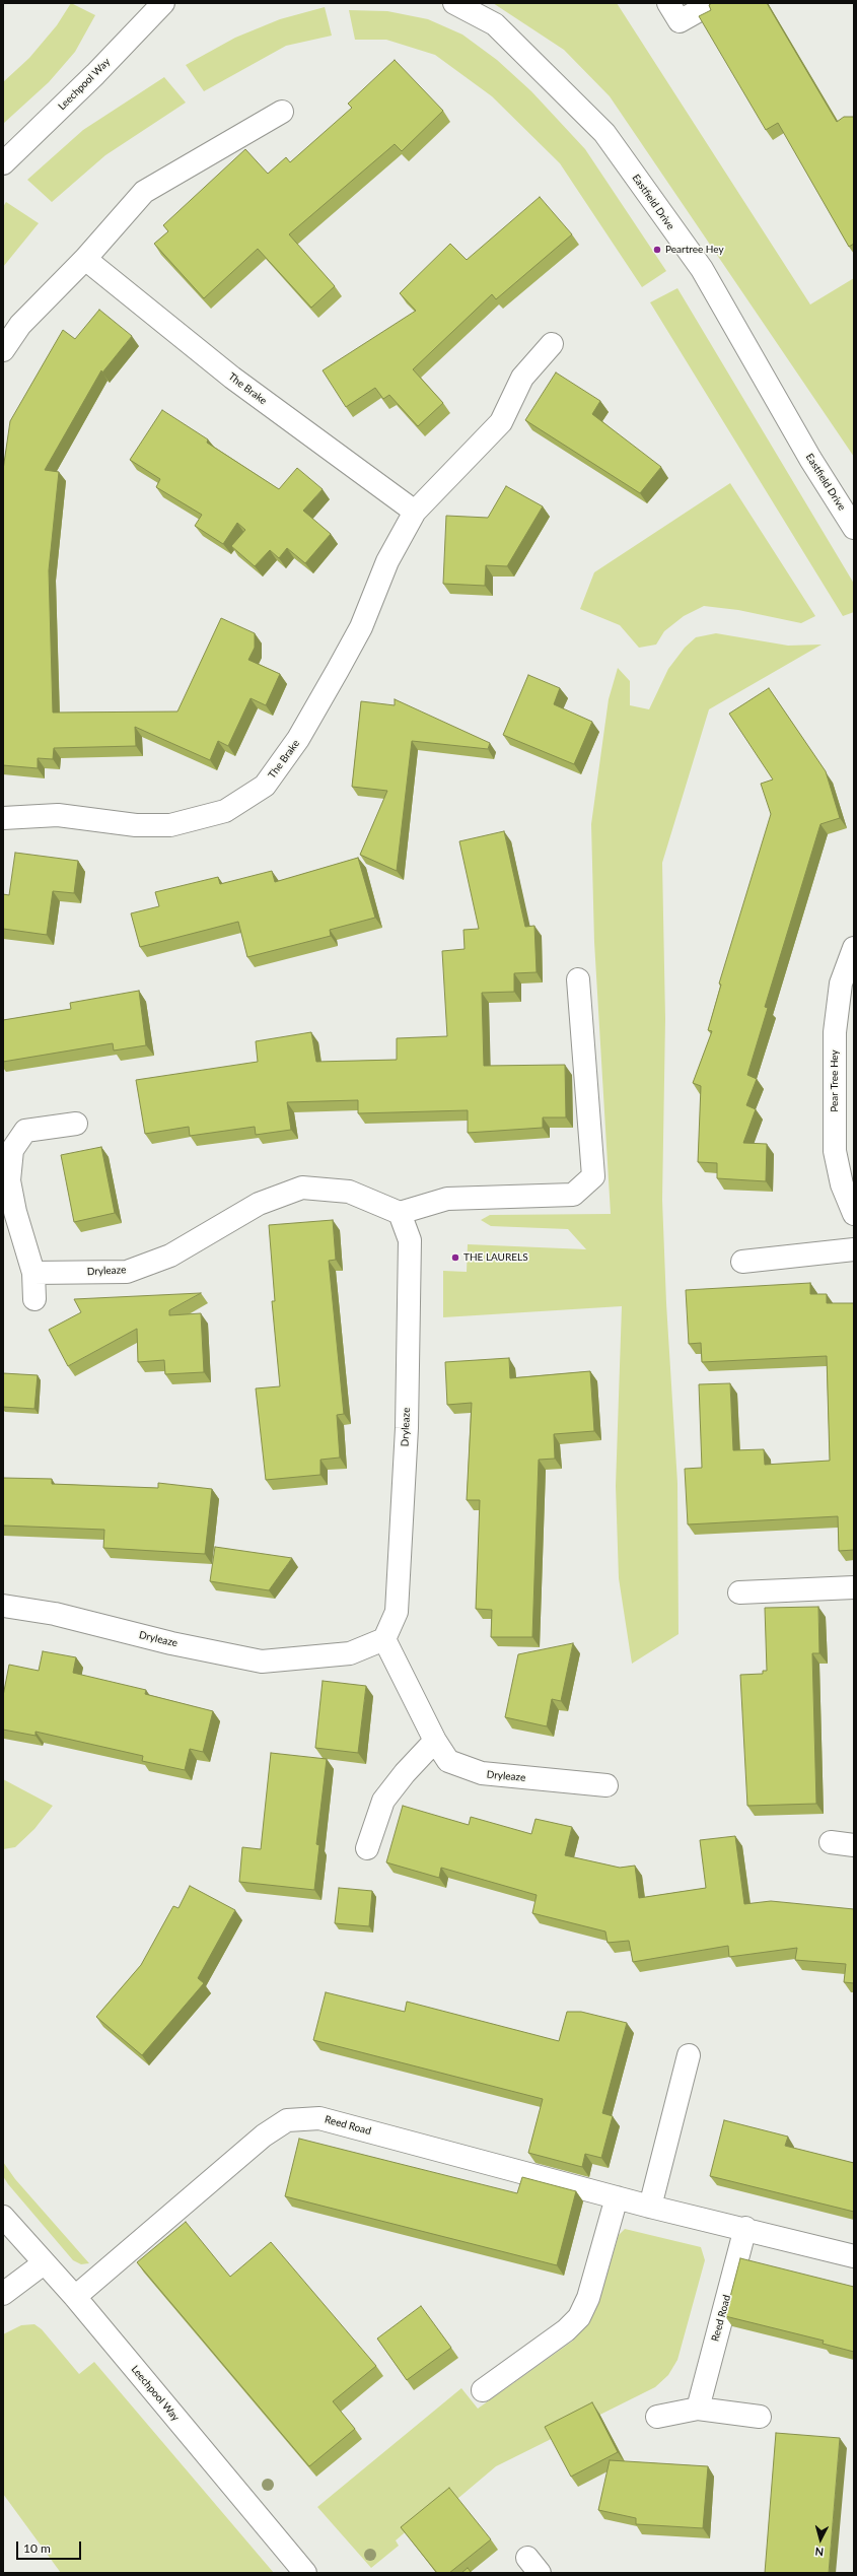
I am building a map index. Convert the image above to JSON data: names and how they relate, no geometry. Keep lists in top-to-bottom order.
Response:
{
  "streets": {
    "street": [
      "Leechpool Way",
      "Eastfield Drive",
      "The Brake",
      "Pear Tree Hey",
      "Dryleaze",
      "Reed Road"
    ]
  },
  "crossings": [
    ["Leechpool Way", "Reed Road"]
  ],
  "places": ["Peartree Hey", "THE LAURELS"],
  "scale_bar": "10 m",
  "north": "bottom"
}
